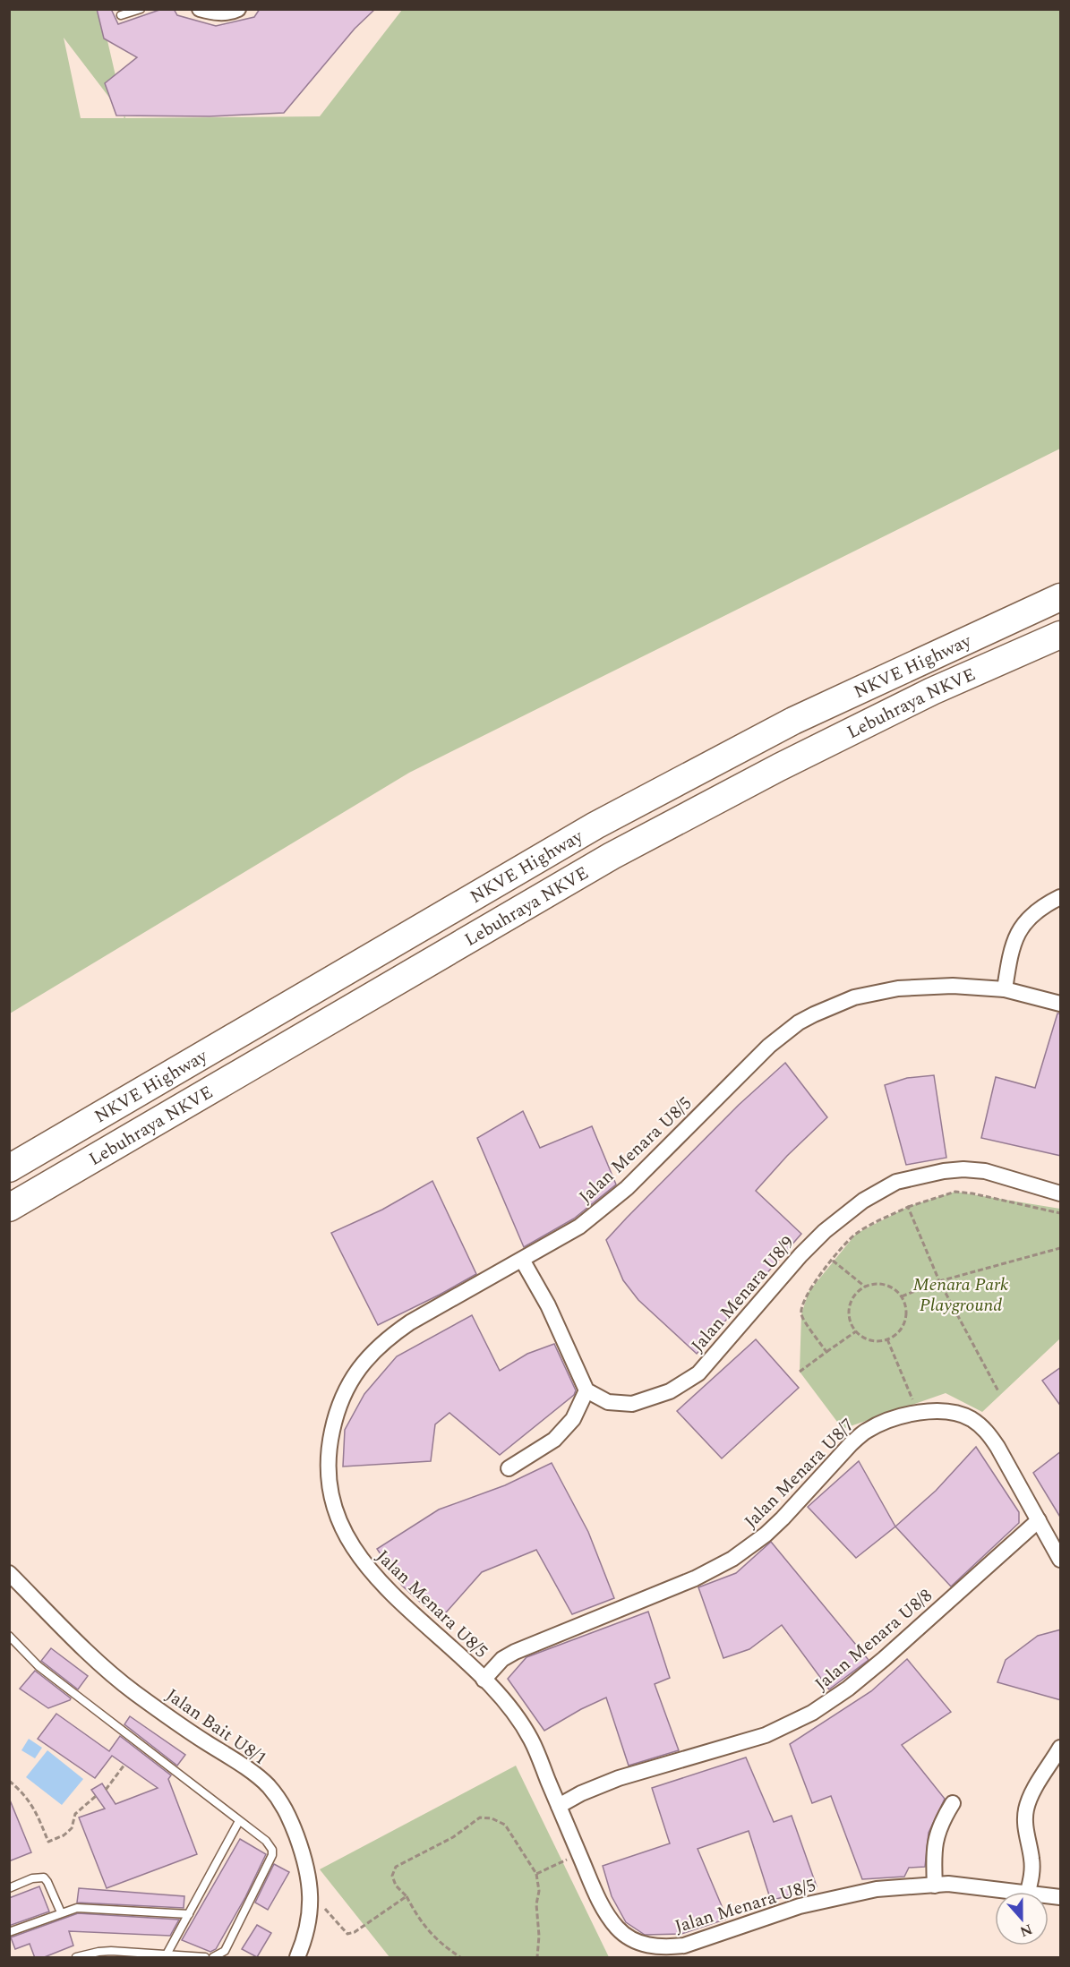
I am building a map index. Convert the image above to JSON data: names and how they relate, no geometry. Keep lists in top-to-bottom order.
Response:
{
  "streets": {
    "highway": ["NKVE Highway", "Lebuhraya NKVE"],
    "street": [
      "Jalan Menara U8/5",
      "Jalan Menara U8/9",
      "Jalan Menara U8/7",
      "Jalan Menara U8/8",
      "Jalan Bait U8/1"
    ]
  },
  "crossings": [
    ["Jalan Menara U8/5", "Jalan Menara U8/7"],
    ["Jalan Menara U8/5", "Jalan Menara U8/8"],
    ["Jalan Menara U8/7", "Jalan Menara U8/8"]
  ],
  "parks": ["Menara Park Playground"],
  "north": "bottom"
}
